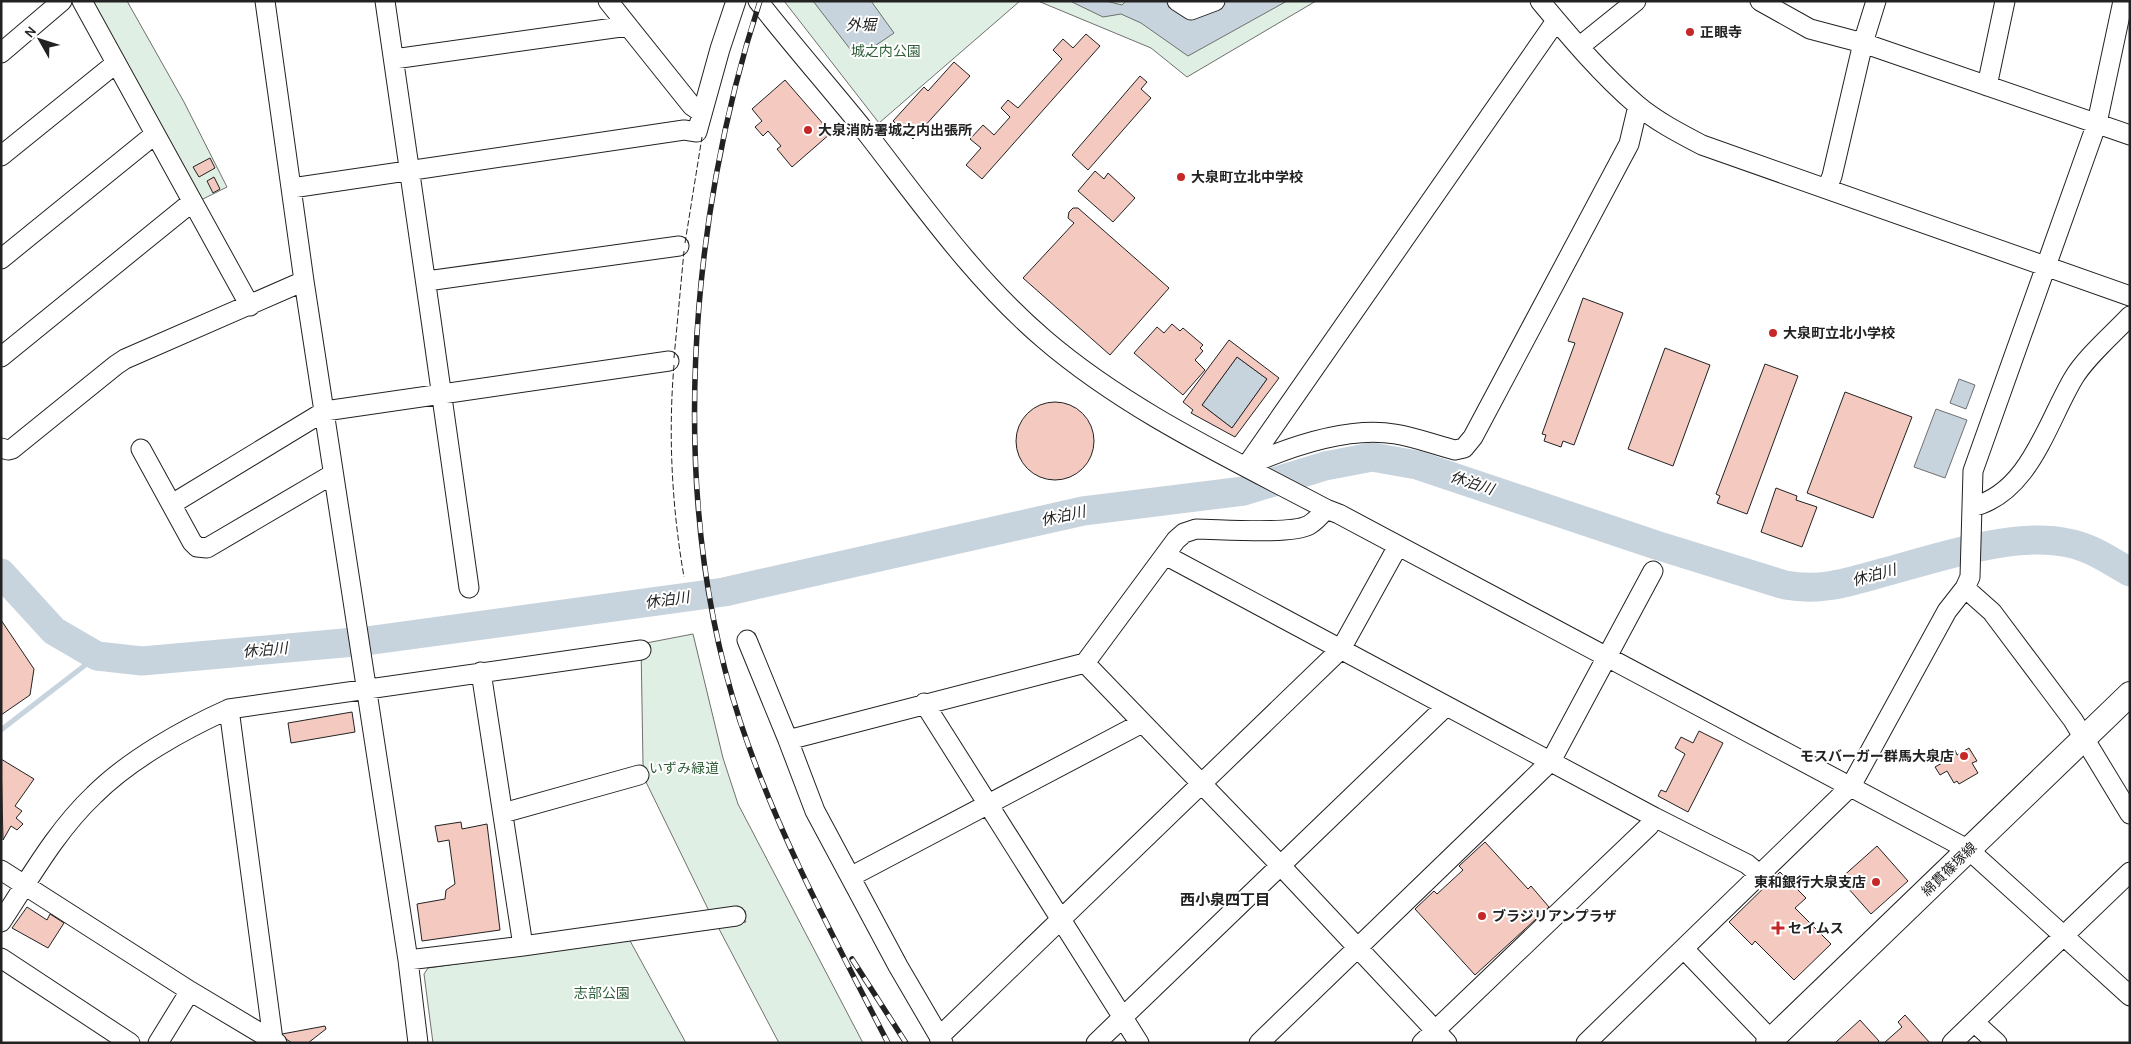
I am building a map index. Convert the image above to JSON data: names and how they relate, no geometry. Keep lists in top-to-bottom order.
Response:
{
  "streets": {
    "main road": ["綿貫篠塚線"]
  },
  "districts": ["西小泉四丁目"],
  "water": ["外堀", "休泊川"],
  "parks": ["城之内公園", "いずみ緑道", "志部公園"],
  "places": {
    "other": [
      "正眼寺",
      "大泉消防署城之内出張所",
      "大泉町立北中学校",
      "大泉町立北小学校",
      "モスバーガー群馬大泉店",
      "東和銀行大泉支店",
      "ブラジリアンプラザ"
    ],
    "health": ["セイムス"]
  },
  "north": "top left"
}
